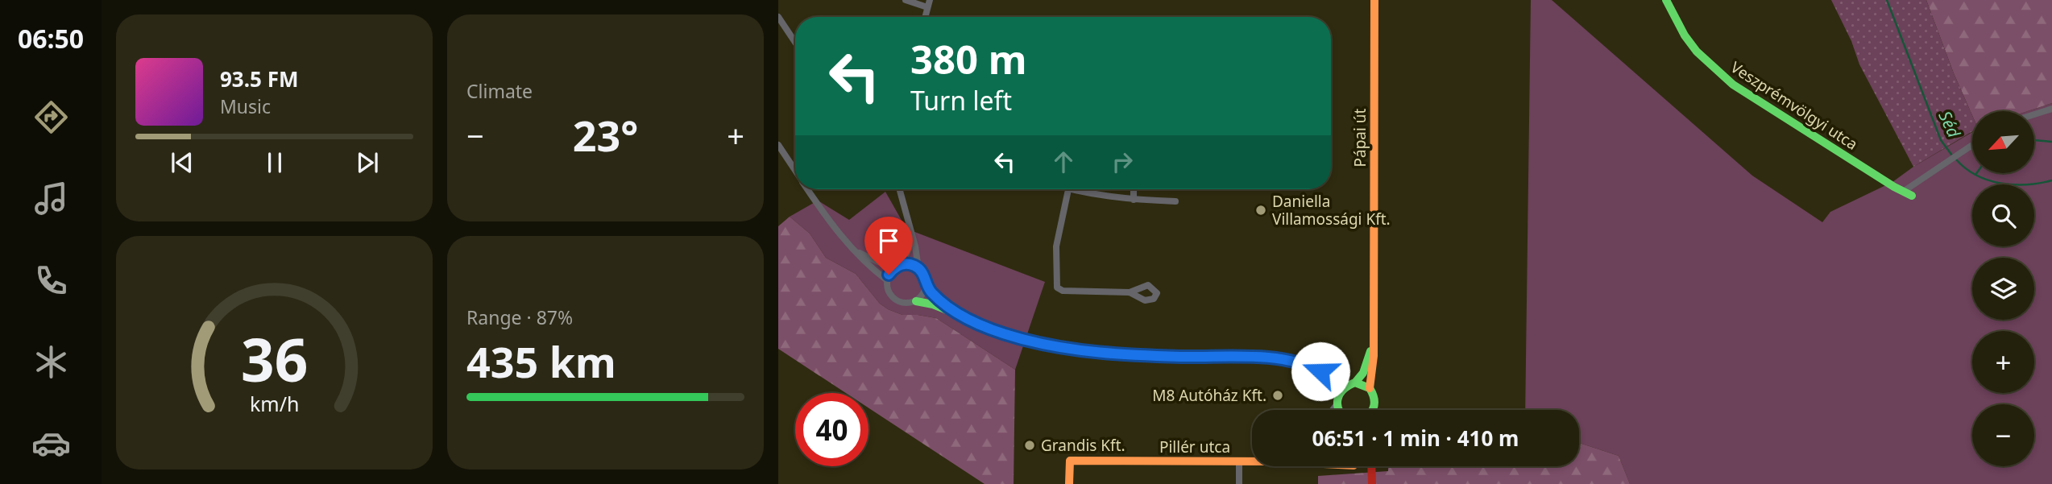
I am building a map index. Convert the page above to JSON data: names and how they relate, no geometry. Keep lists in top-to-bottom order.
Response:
{
  "streets": {
    "street": ["Veszprémvölgyi utca", "Pápai út", "Pillér utca"]
  },
  "water": ["Séd"],
  "places": ["Daniella Villamossági Kft.", "M8 Autóház Kft.", "Grandis Kft."],
  "north": "bottom left",
  "page": {
    "tabs": "06:50",
    "tile": [
      "Climate",
      ["Range · 87%", "435 km"]
    ],
    "turn": ["380 m", "Turn left"],
    "song": ["93.5 FM", "Music"],
    "map_buttons": ["+", "−"],
    "heat": ["−", "23°", "+"],
    "limit": "40",
    "trip": "06:51 · 1 min · 410 m",
    "gauge": ["36", "km/h"]
  }
}
